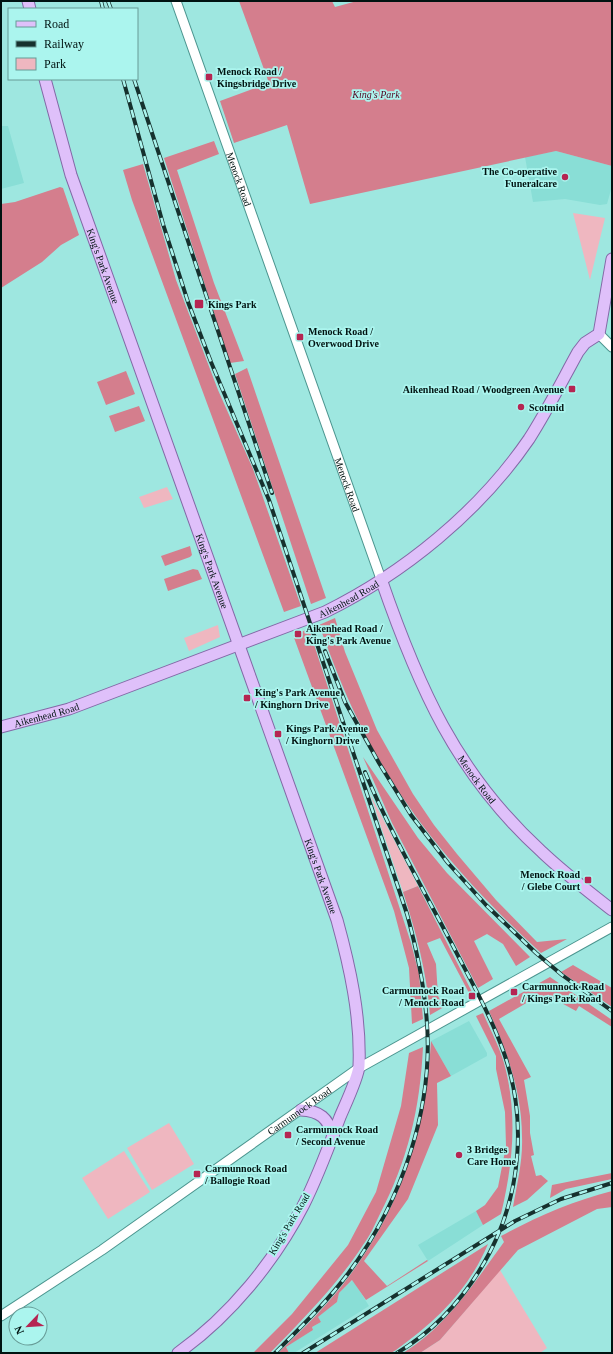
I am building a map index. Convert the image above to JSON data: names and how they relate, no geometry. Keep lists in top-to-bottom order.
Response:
{
  "streets": {
    "main road": [
      "Menock Road",
      "King's Park Avenue",
      "Aikenhead Road",
      "King's Park Road"
    ],
    "street": ["Carmunnock Road"]
  },
  "crossings": [
    ["Menock Road", "Aikenhead Road"],
    ["King's Park Avenue", "Aikenhead Road"],
    ["King's Park Avenue", "Carmunnock Road"],
    ["King's Park Avenue", "King's Park Road"],
    ["Carmunnock Road", "King's Park Road"]
  ],
  "parks": ["King's Park"],
  "places": {
    "transit": [
      "Menock Road / Kingsbridge Drive",
      "Kings Park",
      "Menock Road / Overwood Drive",
      "Aikenhead Road / Woodgreen Avenue",
      "Aikenhead Road / King's Park Avenue",
      "King's Park Avenue / Kinghorn Drive",
      "Kings Park Avenue / Kinghorn Drive",
      "Menock Road / Glebe Court",
      "Carmunnock Road / Kings Park Road",
      "Carmunnock Road / Menock Road",
      "Carmunnock Road / Second Avenue",
      "Carmunnock Road / Ballogie Road"
    ],
    "other": ["The Co-operative Funeralcare", "Scotmid", "3 Bridges Care Home"]
  },
  "legend": ["Road", "Railway", "Park"],
  "north": "bottom left"
}
